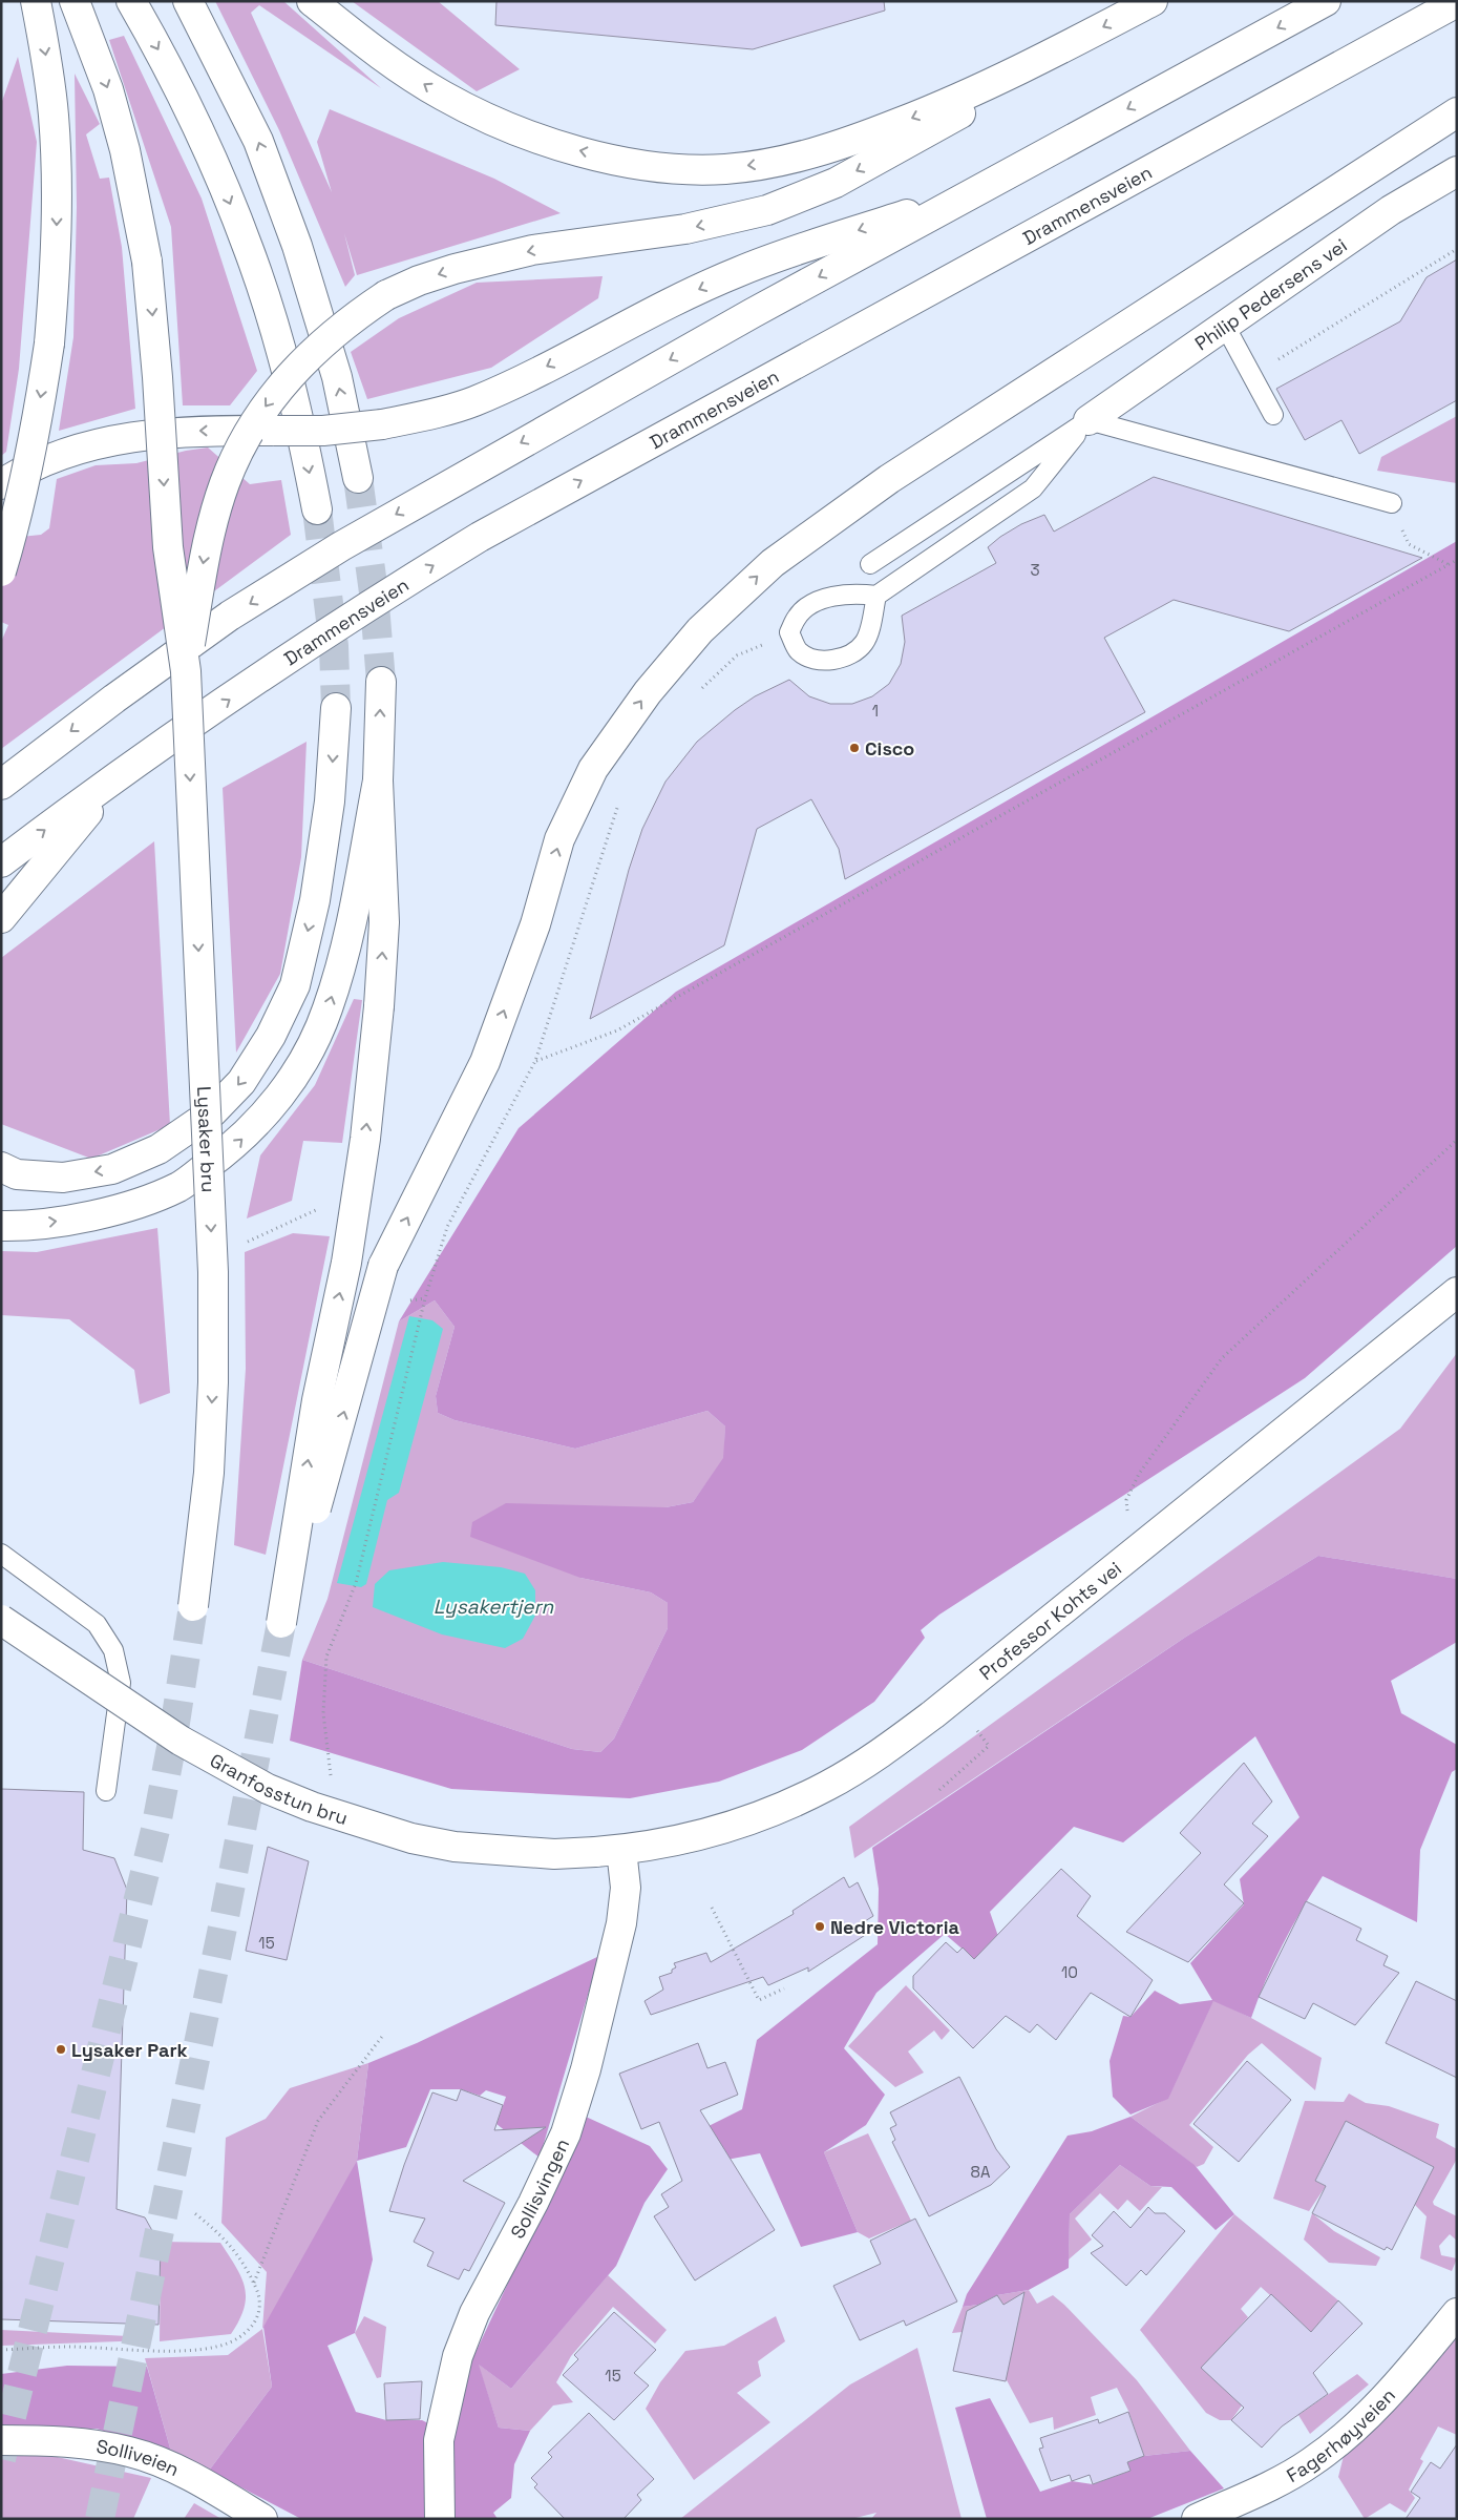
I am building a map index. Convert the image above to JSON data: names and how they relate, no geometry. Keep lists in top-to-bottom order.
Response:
{
  "streets": {
    "main road": [
      "Drammensveien",
      "Philip Pedersens vei",
      "Lysaker bru",
      "Professor Kohts vei",
      "Granfosstun bru",
      "Sollisvingen",
      "Fagerhøyveien",
      "Solliveien"
    ]
  },
  "crossings": [
    ["Professor Kohts vei", "Granfosstun bru"],
    ["Professor Kohts vei", "Sollisvingen"],
    ["Granfosstun bru", "Sollisvingen"]
  ],
  "one_way": ["Lysaker bru"],
  "water": ["Lysakertjern"],
  "places": ["Cisco", "Nedre Victoria", "Lysaker Park"],
  "house_numbers": [
    "3",
    "1",
    "15",
    "10",
    "8A",
    "15"
  ]
}
